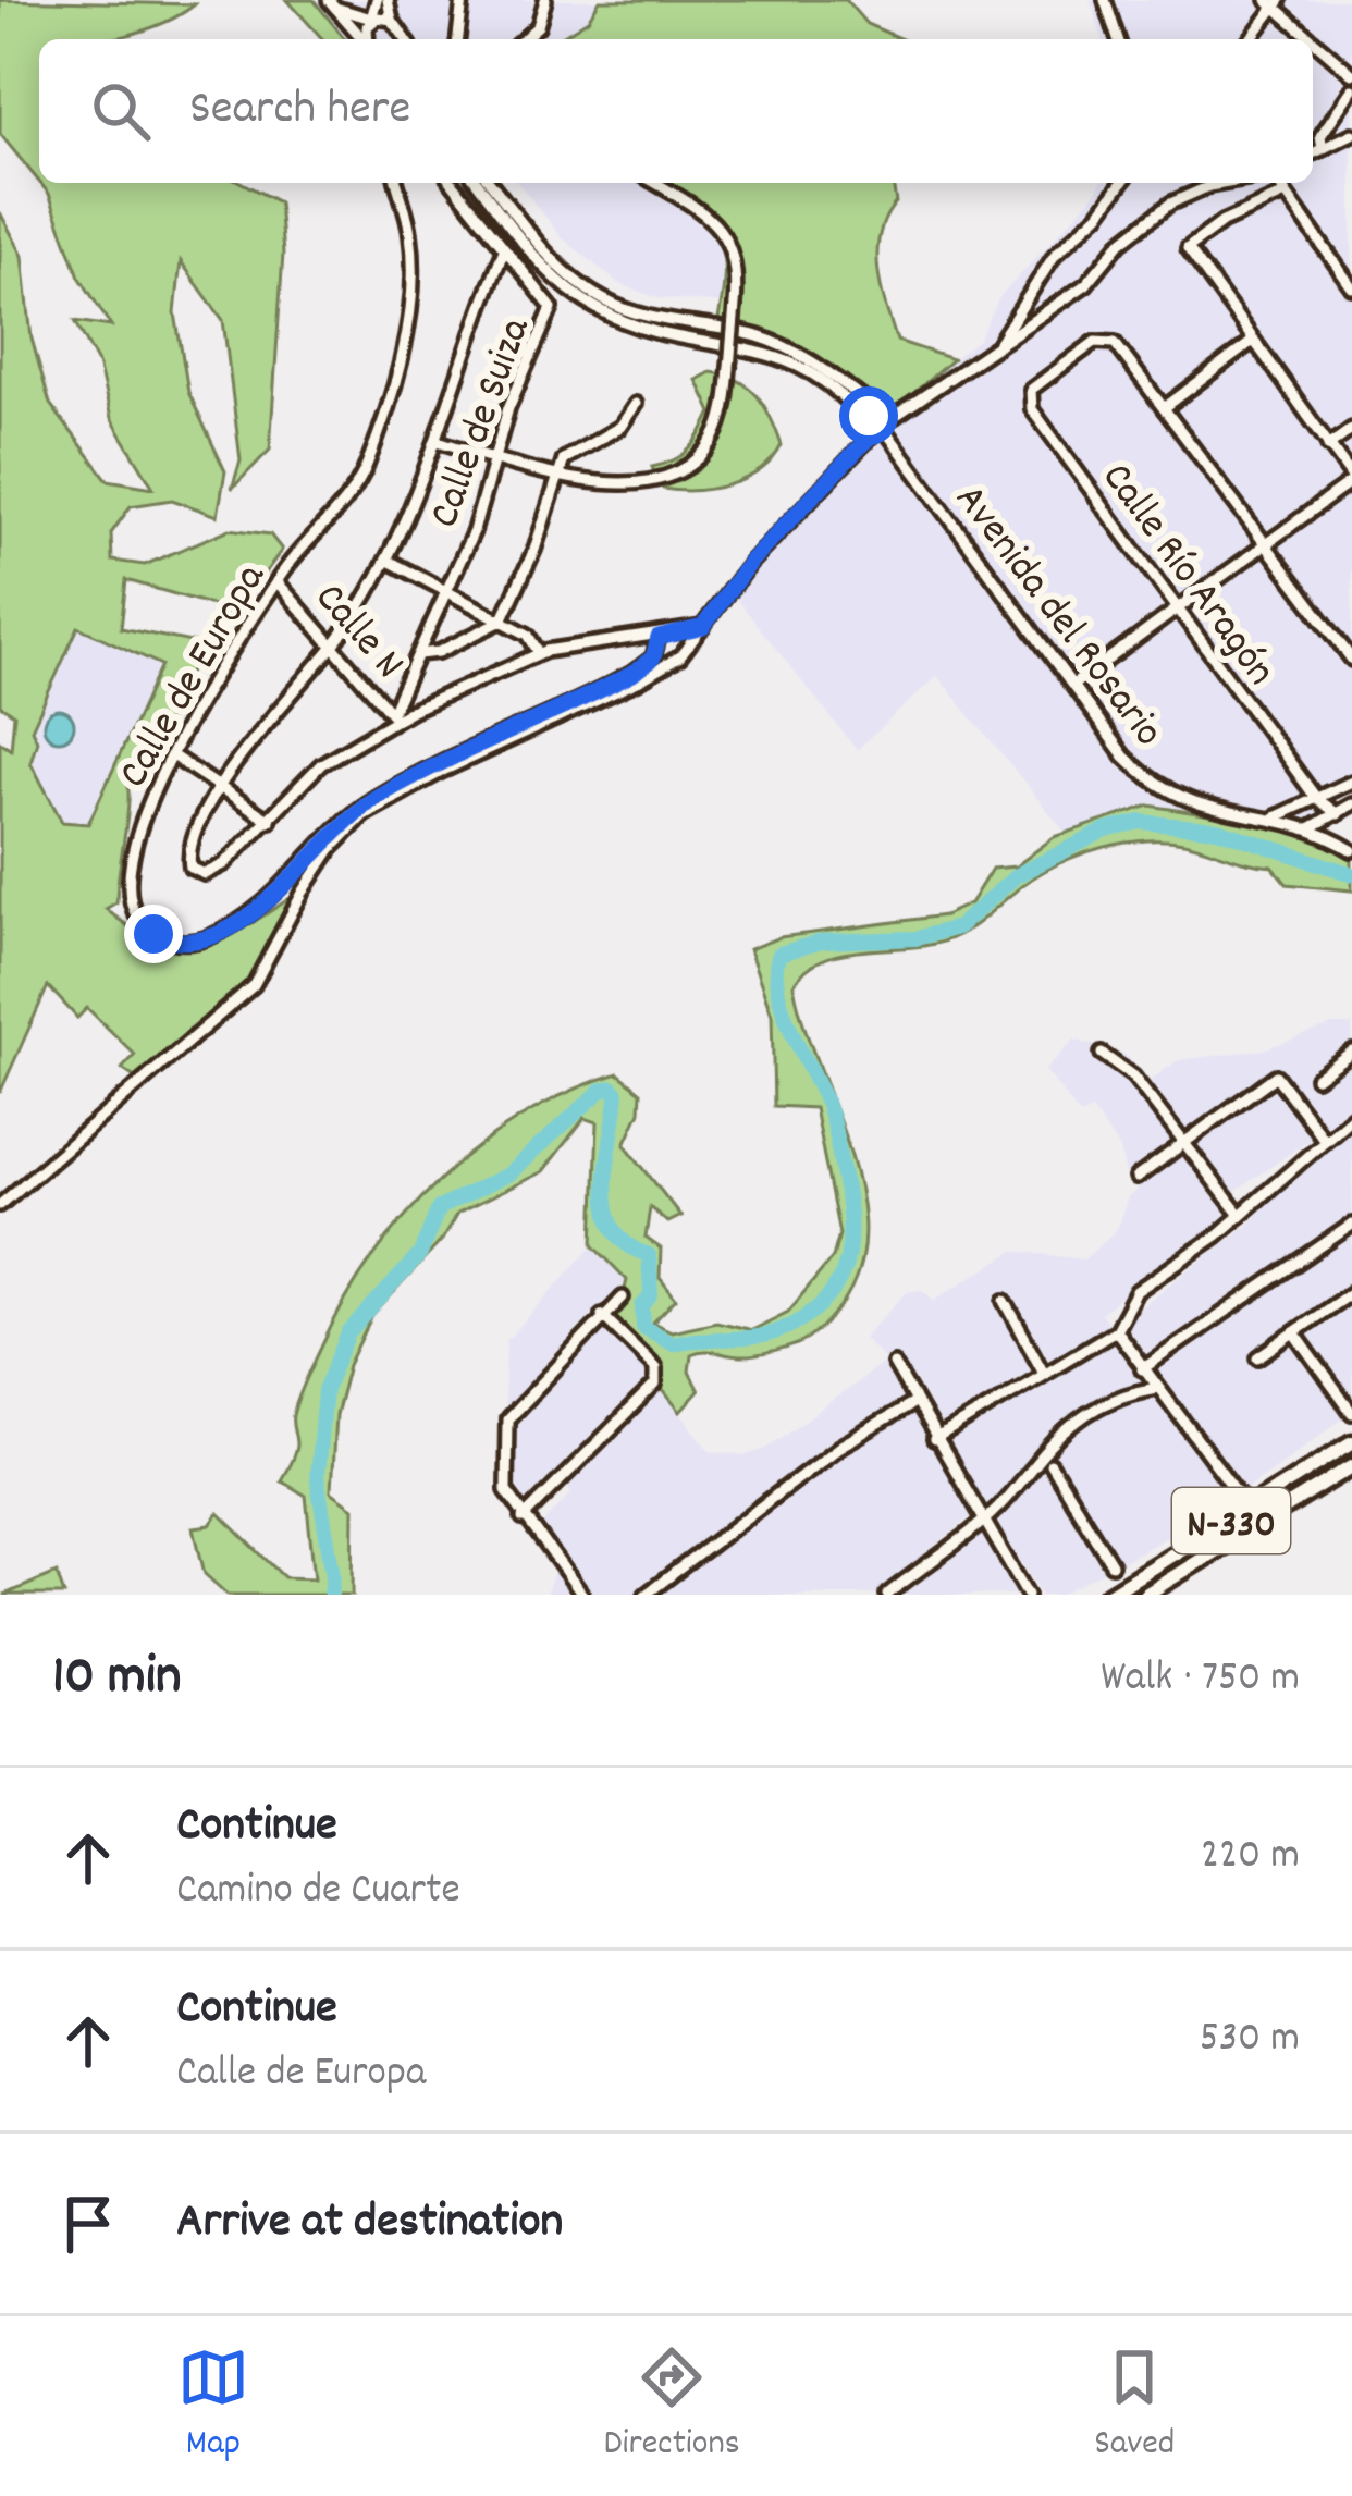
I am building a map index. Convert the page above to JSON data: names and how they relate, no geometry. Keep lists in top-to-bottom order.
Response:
{
  "streets": {
    "highway": ["N-330"],
    "street": [
      "Calle de Suiza",
      "Calle Río Aragón",
      "Avenida del Rosario",
      "Calle N",
      "Calle de Europa"
    ]
  },
  "crossings": [
    ["Calle de Suiza", "Calle N"],
    ["Calle N", "Calle de Europa"]
  ],
  "page": {
    "search": "Search here",
    "heading": ["10 min", "Walk · 750 m"],
    "list": [
      ["Continue", "Camino de Cuarte", "220 m"],
      ["Continue", "Calle de Europa", "530 m"],
      "Arrive at destination"
    ],
    "nav": ["Map", "Directions", "Saved"]
  }
}
